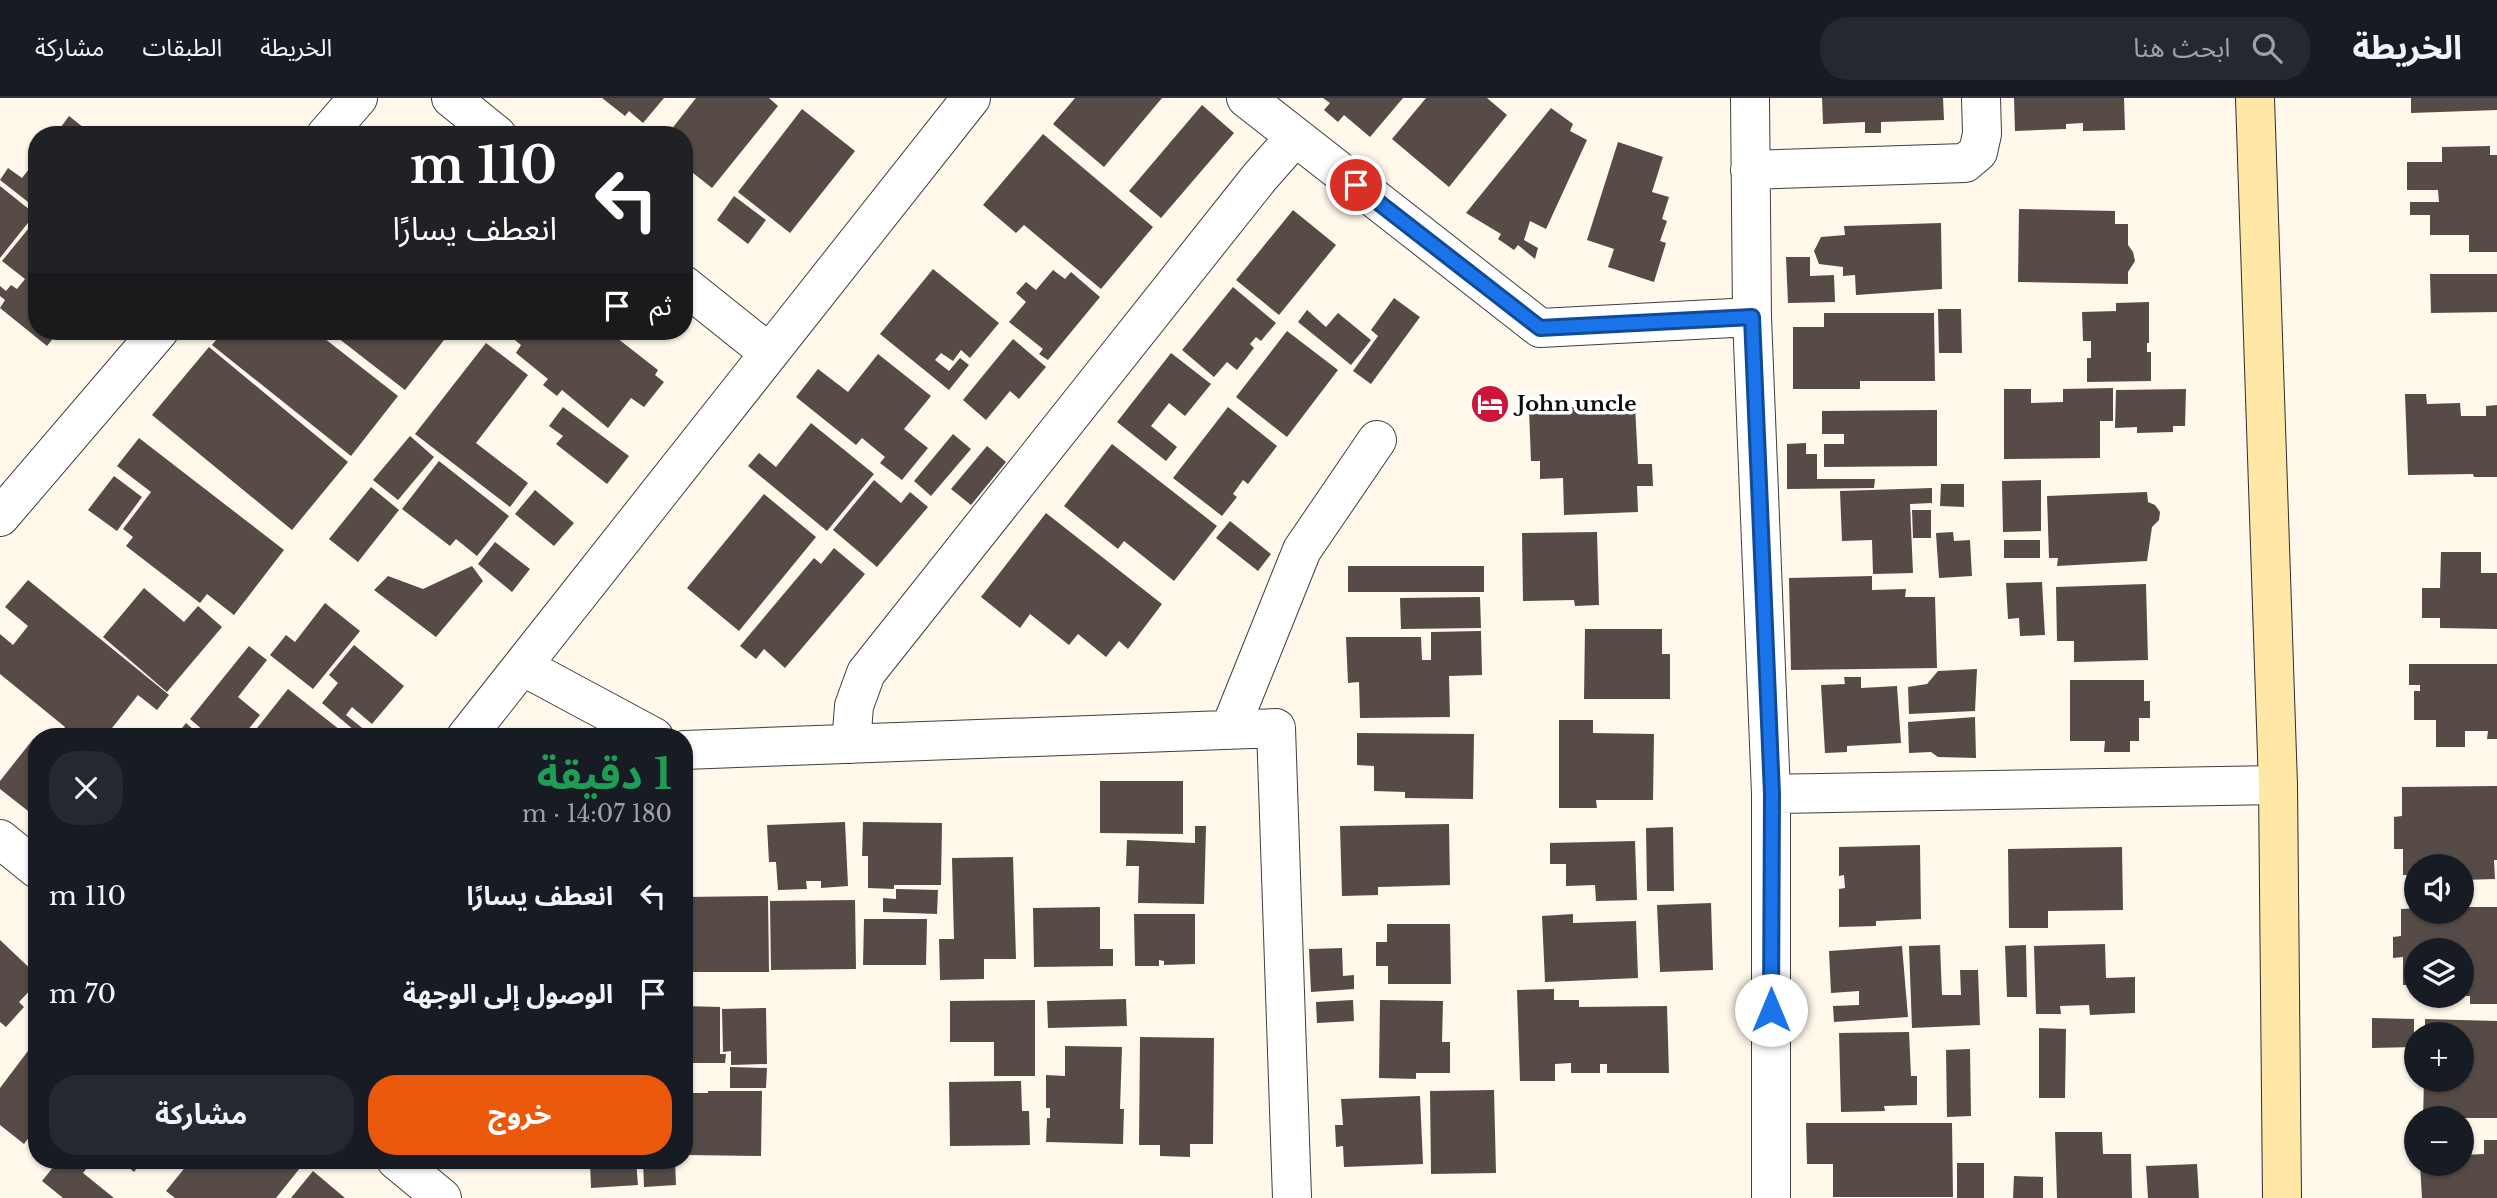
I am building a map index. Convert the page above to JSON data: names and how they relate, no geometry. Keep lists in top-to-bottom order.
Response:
{
  "places": {
    "hotel": ["John uncle"]
  },
  "page": {
    "header": "الخريطة",
    "search": "ابحث هنا",
    "nav": ["الخريطة", "الطبقات", "مشاركة"],
    "turn": ["110 m", "انعطف يسارًا"],
    "then": "ثم",
    "heading": ["1 دقيقة", "180 m · 14:07"],
    "list": [
      {
        "name": "انعطف يسارًا",
        "value": "110 m"
      },
      {
        "name": "الوصول إلى الوجهة",
        "value": "70 m"
      }
    ],
    "map_buttons": ["+", "−"],
    "buttons": ["خروج", "مشاركة"]
  }
}
